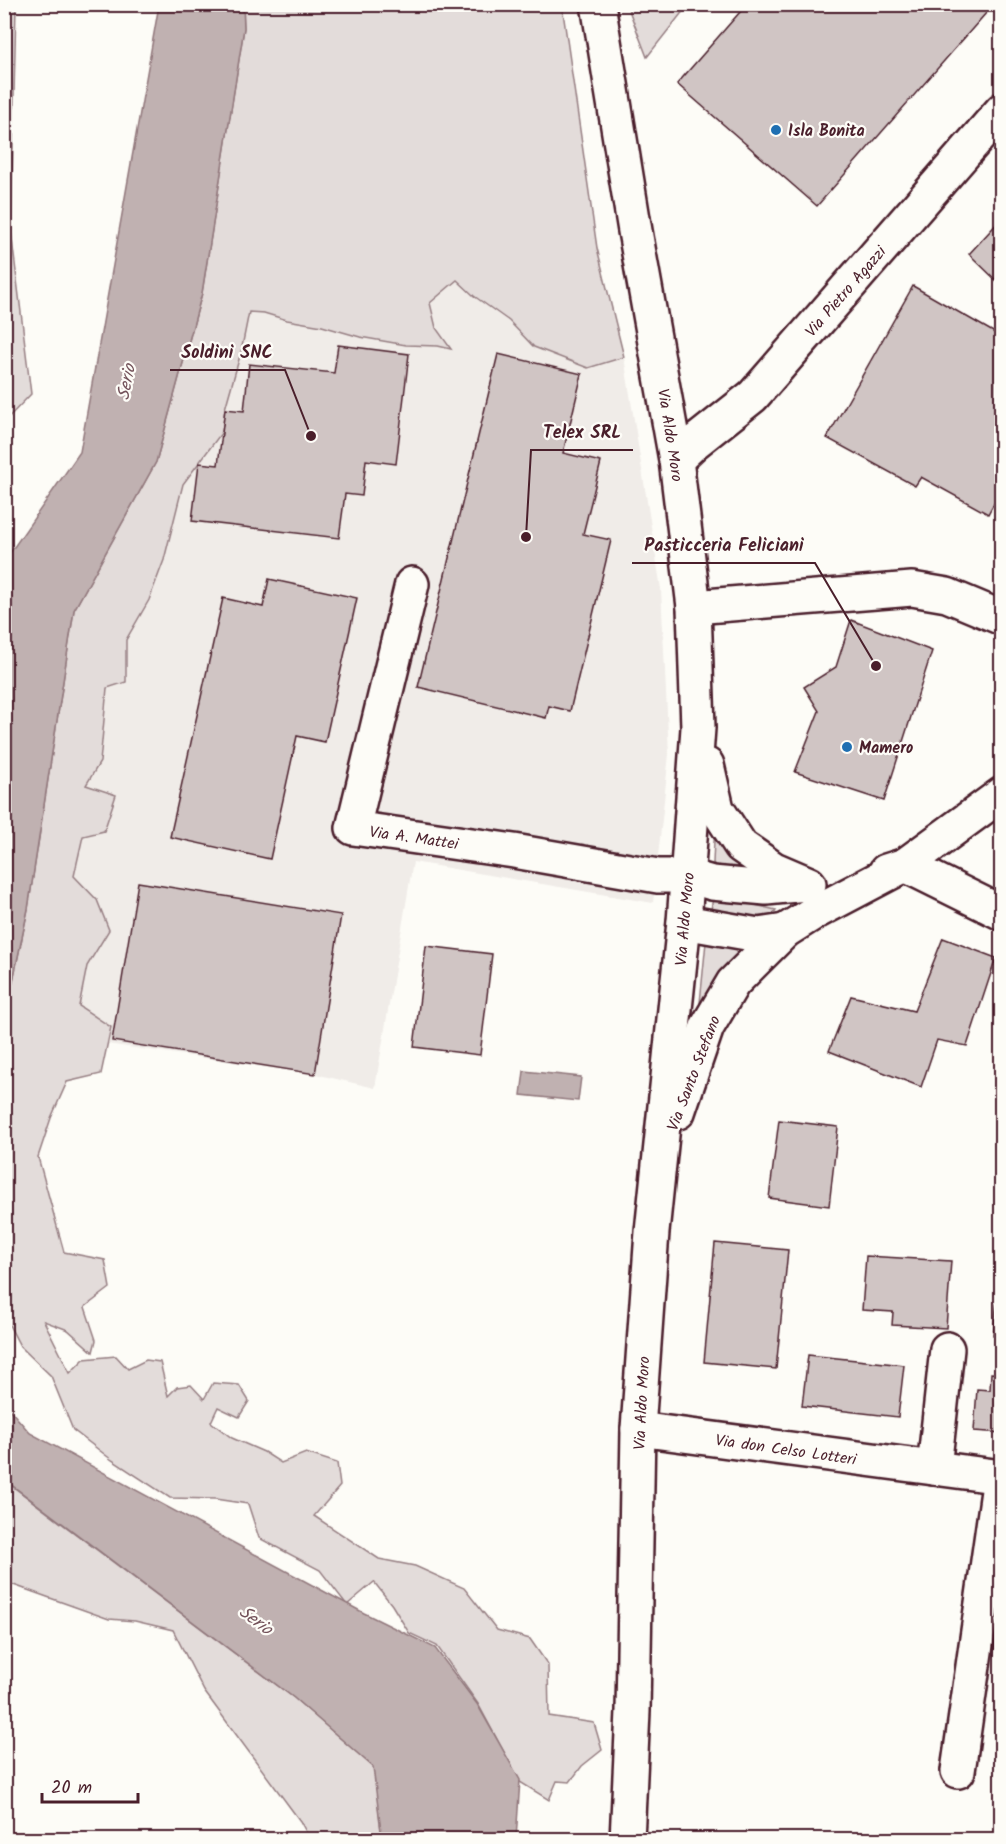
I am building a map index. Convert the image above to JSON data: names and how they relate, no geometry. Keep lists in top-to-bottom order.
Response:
{
  "streets": {
    "street": [
      "Via Pietro Agazzi",
      "Via Aldo Moro",
      "Via A. Mattei",
      "Via Santo Stefano",
      "Via don Celso Lotteri"
    ]
  },
  "crossings": [
    ["Via Pietro Agazzi", "Via Aldo Moro"],
    ["Via Aldo Moro", "Via A. Mattei"],
    ["Via Aldo Moro", "Via Santo Stefano"],
    ["Via Aldo Moro", "Via don Celso Lotteri"],
    ["Via A. Mattei", "Via Santo Stefano"]
  ],
  "water": ["Serio"],
  "places": [
    "Isla Bonita",
    "Soldini SNC",
    "Telex SRL",
    "Pasticceria Feliciani",
    "Mamero"
  ],
  "scale_bar": "20 m"
}
